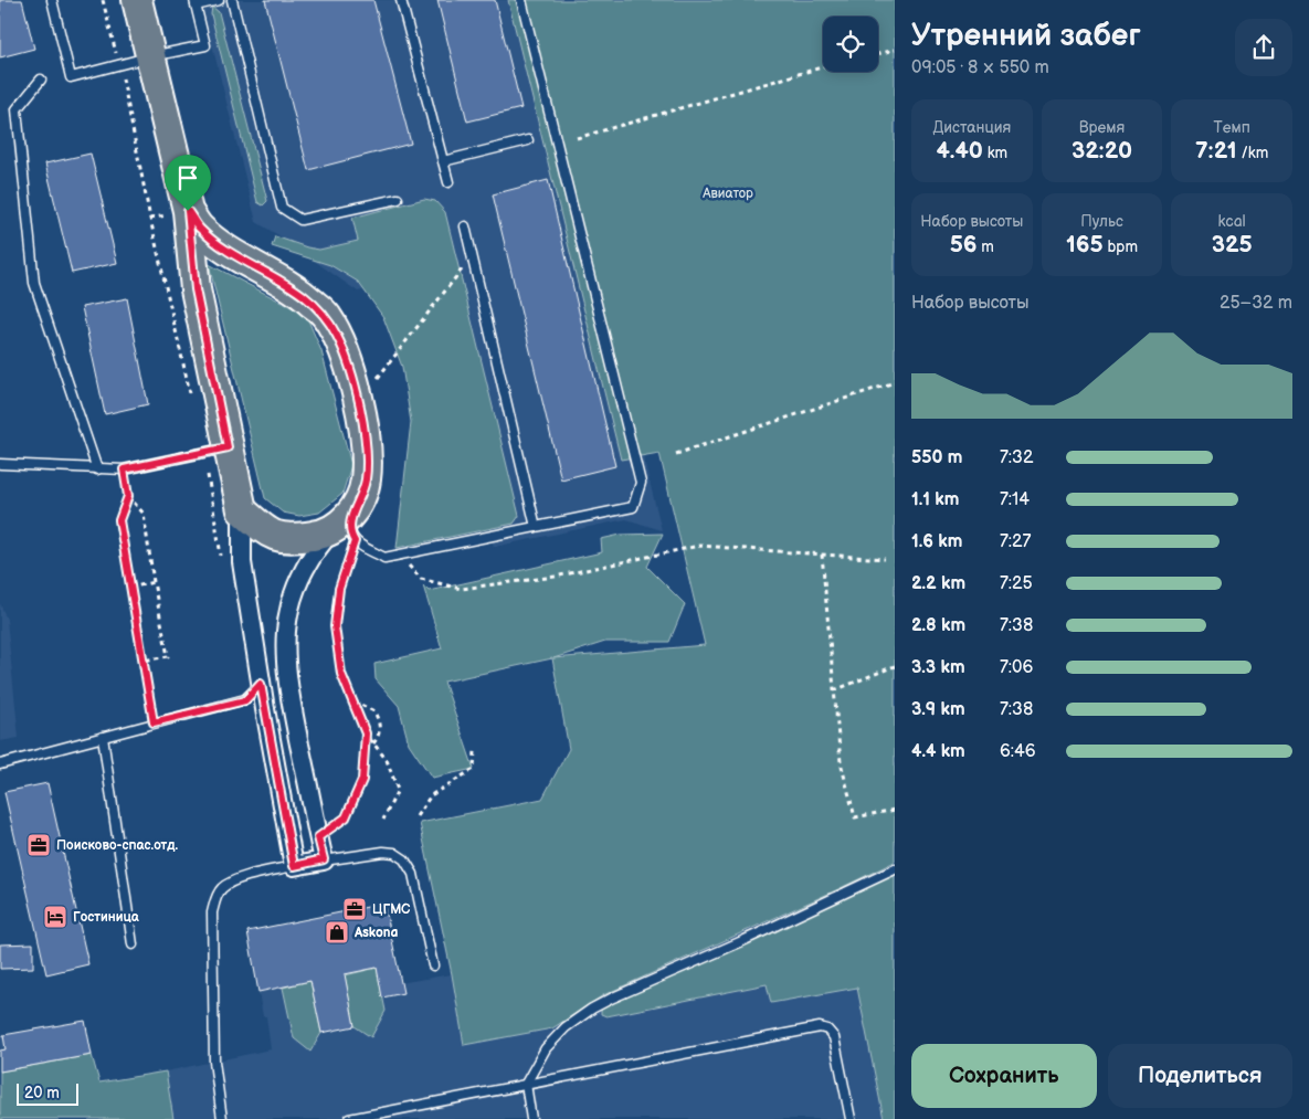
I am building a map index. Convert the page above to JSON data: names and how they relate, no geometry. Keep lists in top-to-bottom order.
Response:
{
  "parks": ["Авиатор"],
  "places": {
    "office": ["Поисково-спас.отд.", "ЦГМС"],
    "hotel": ["Гостиница"],
    "shop": ["Askona"]
  },
  "scale_bar": "20 m",
  "page": {
    "heading": ["Утренний забег", "09:05 · 8 × 550 m"],
    "stats": [
      ["Дистанция", "4.40 km"],
      ["Время", "32:20"],
      ["Темп", "7:21 /km"],
      ["Набор высоты", "56 m"],
      ["Пульс", "165 bpm"],
      ["kcal", "325"]
    ],
    "chart": ["Набор высоты", "25–32 m"],
    "list": [
      {
        "name": "550 m",
        "note": "7:32"
      },
      {
        "name": "1.1 km",
        "note": "7:14"
      },
      {
        "name": "1.6 km",
        "note": "7:27"
      },
      {
        "name": "2.2 km",
        "note": "7:25"
      },
      {
        "name": "2.8 km",
        "note": "7:38"
      },
      {
        "name": "3.3 km",
        "note": "7:06"
      },
      {
        "name": "3.9 km",
        "note": "7:38"
      },
      {
        "name": "4.4 km",
        "note": "6:46"
      }
    ],
    "buttons": ["Сохранить", "Поделиться"],
    "scale": "20 m"
  }
}
